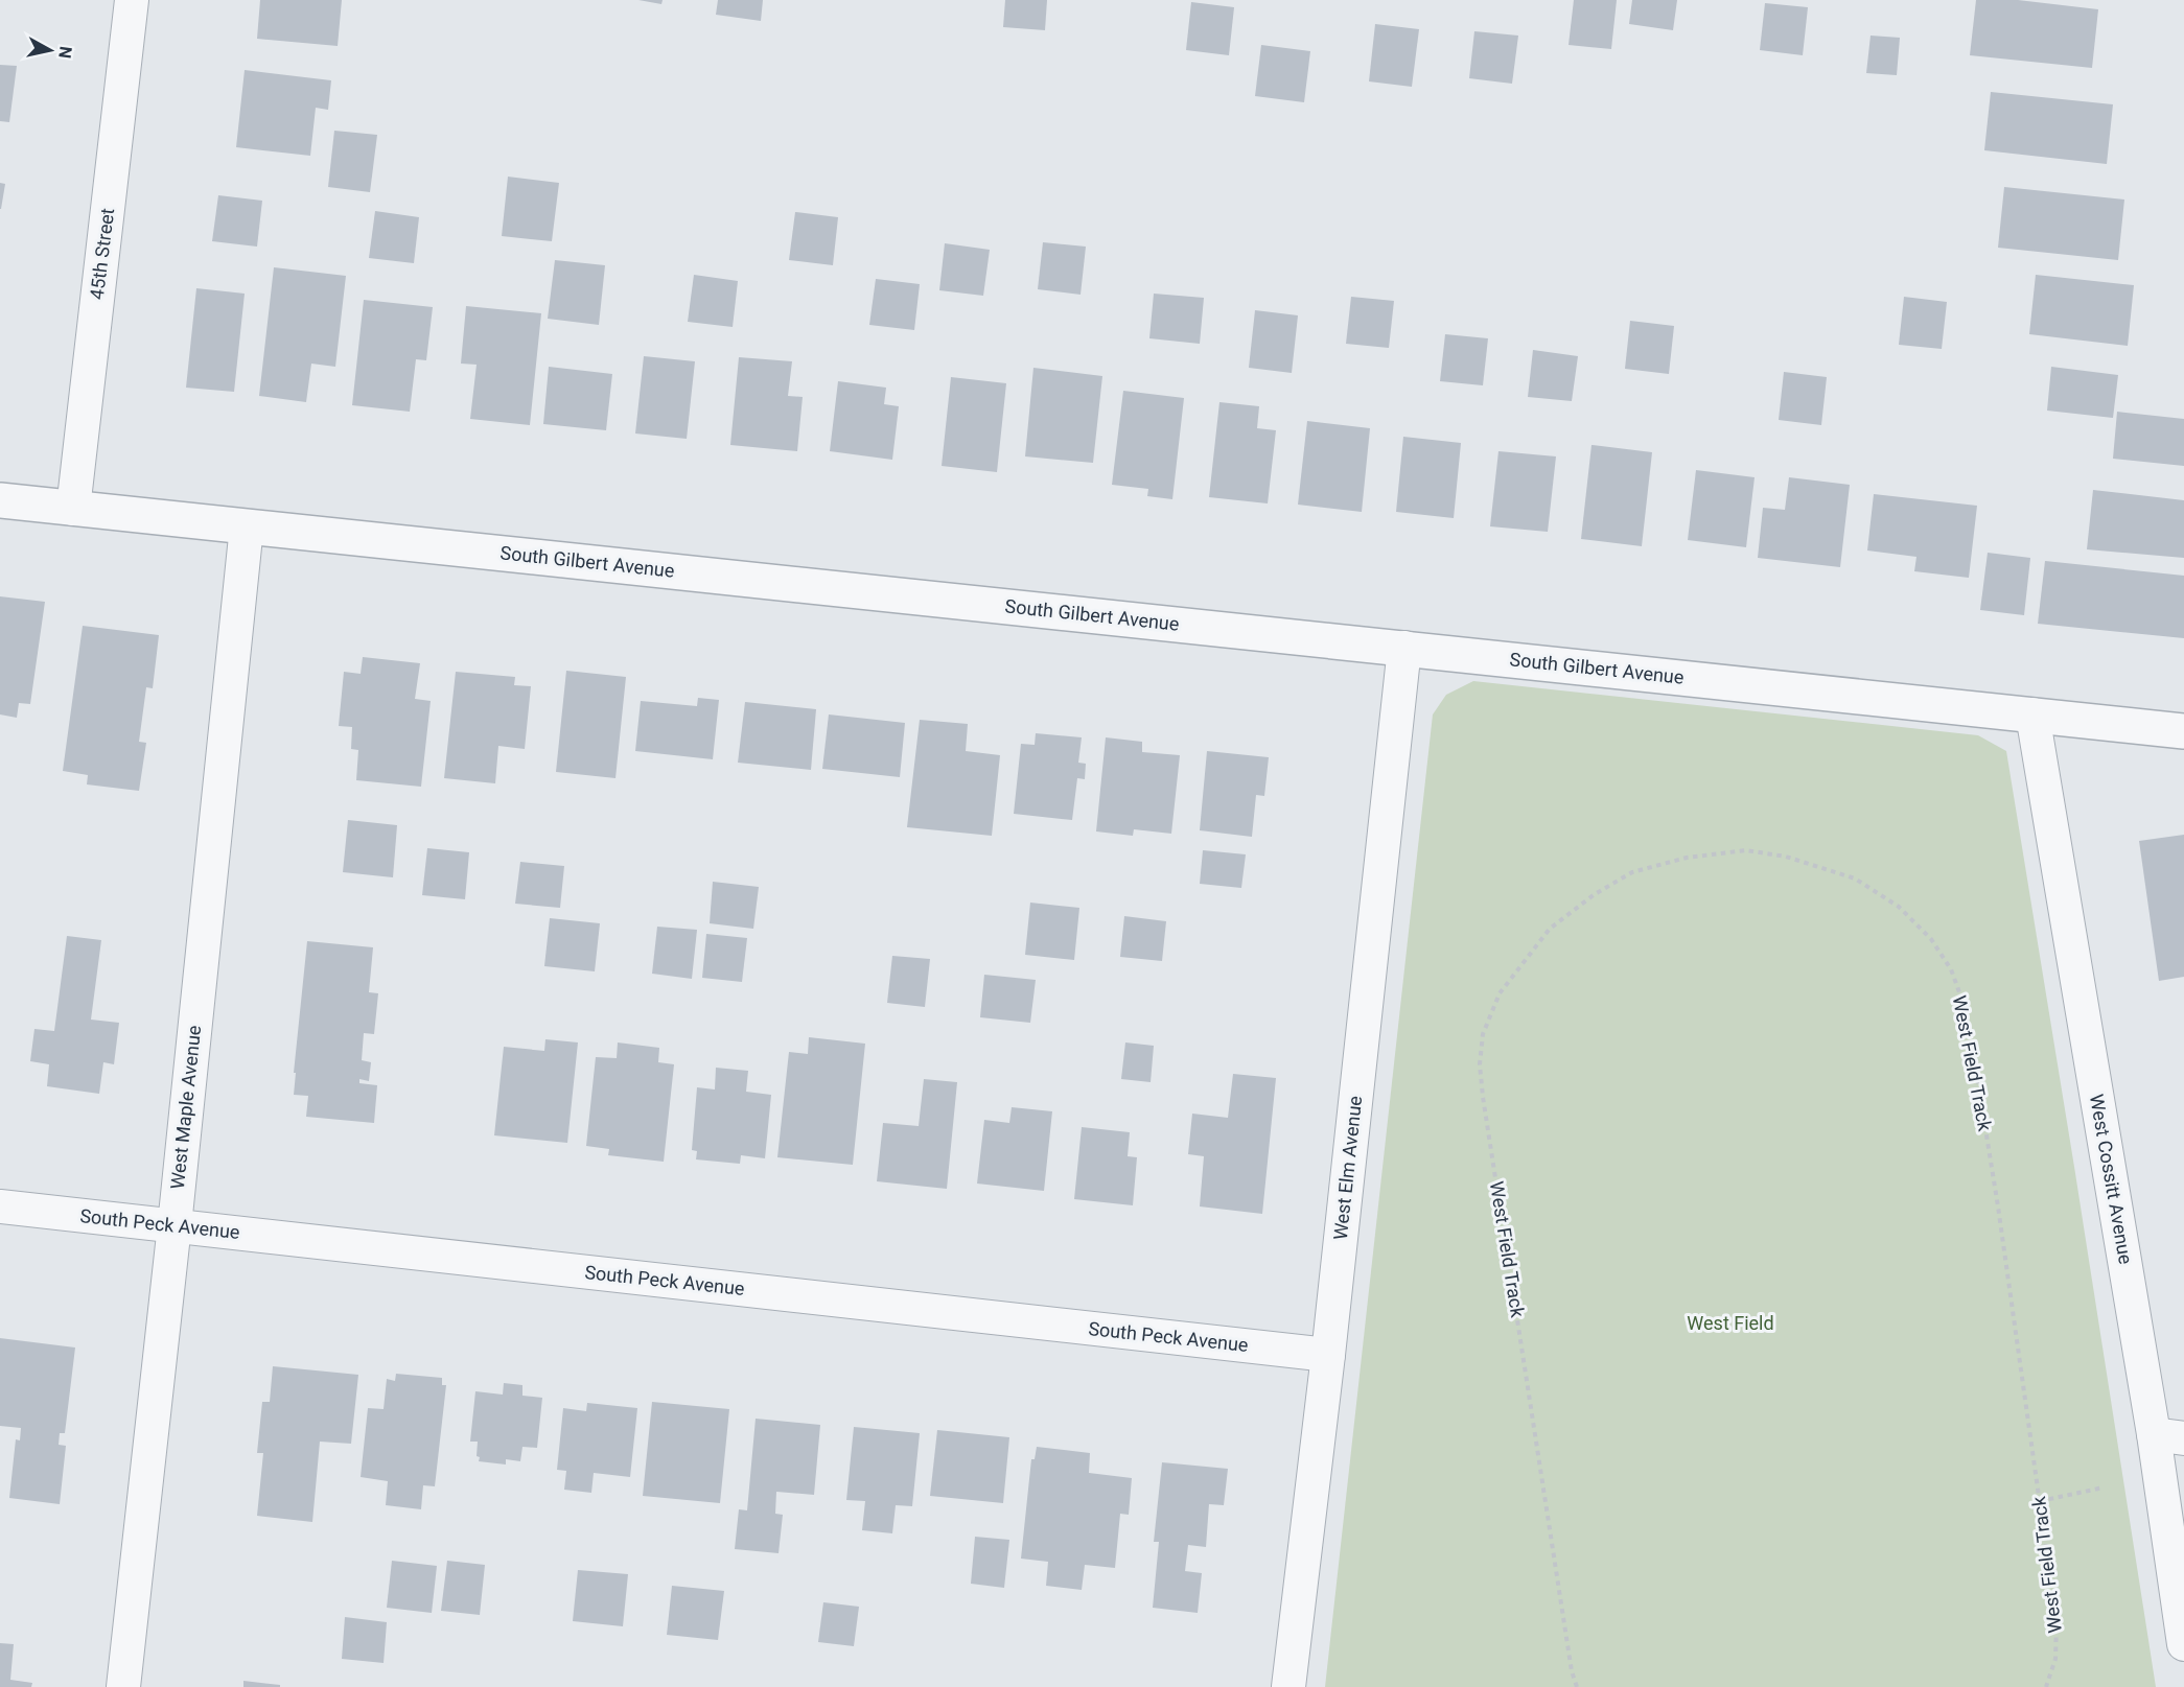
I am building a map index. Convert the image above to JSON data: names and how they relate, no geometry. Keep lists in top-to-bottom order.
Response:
{
  "streets": {
    "street": [
      "45th Street",
      "South Gilbert Avenue",
      "West Maple Avenue",
      "West Elm Avenue",
      "West Cossitt Avenue",
      "South Peck Avenue"
    ],
    "path": ["West Field Track"]
  },
  "crossings": [
    ["45th Street", "South Gilbert Avenue"],
    ["South Gilbert Avenue", "West Maple Avenue"],
    ["South Gilbert Avenue", "West Elm Avenue"],
    ["South Gilbert Avenue", "West Cossitt Avenue"],
    ["West Maple Avenue", "South Peck Avenue"],
    ["West Elm Avenue", "South Peck Avenue"]
  ],
  "parks": ["West Field"],
  "north": "right"
}
